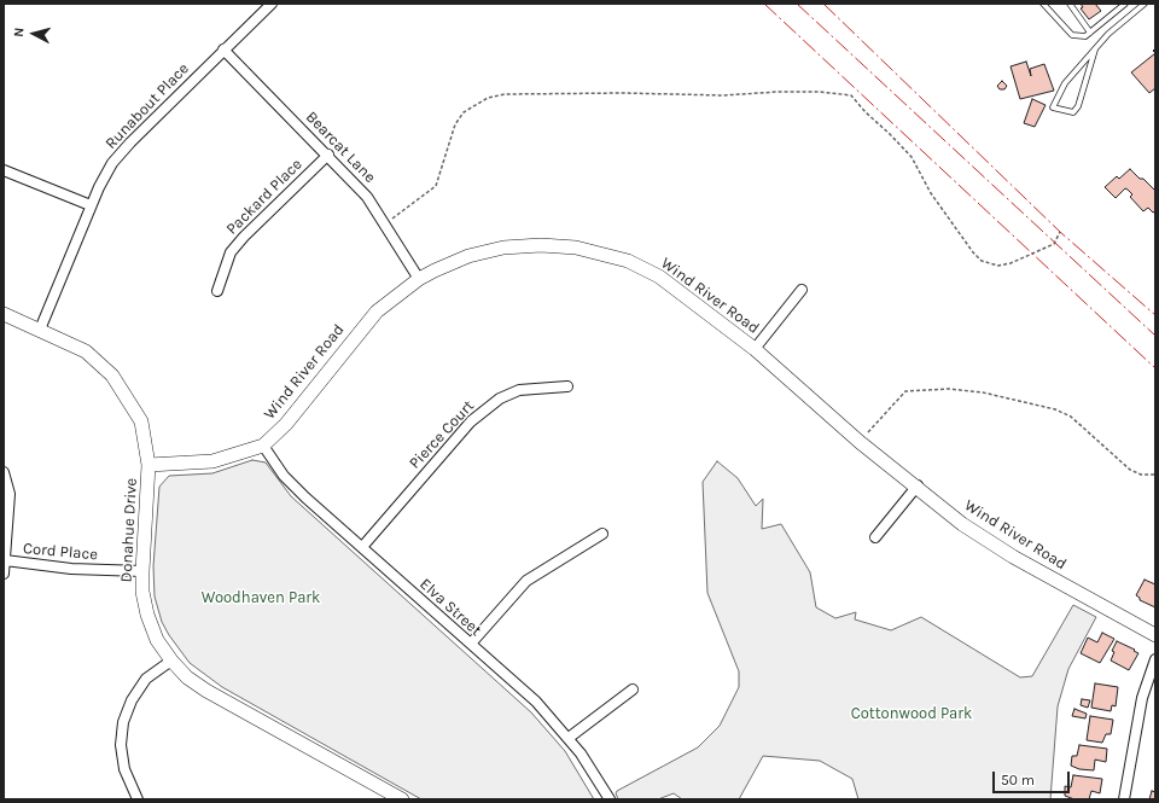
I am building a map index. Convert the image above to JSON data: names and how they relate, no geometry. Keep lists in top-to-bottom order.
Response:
{
  "streets": {
    "street": [
      "Runabout Place",
      "Bearcat Lane",
      "Packard Place",
      "Wind River Road",
      "Pierce Court",
      "Donahue Drive",
      "Cord Place",
      "Elva Street"
    ]
  },
  "crossings": [
    ["Runabout Place", "Bearcat Lane"],
    ["Runabout Place", "Donahue Drive"],
    ["Bearcat Lane", "Packard Place"],
    ["Bearcat Lane", "Wind River Road"],
    ["Wind River Road", "Donahue Drive"],
    ["Wind River Road", "Elva Street"],
    ["Pierce Court", "Elva Street"],
    ["Donahue Drive", "Cord Place"]
  ],
  "parks": ["Woodhaven Park", "Cottonwood Park"],
  "scale_bar": "50 m",
  "north": "left"
}
